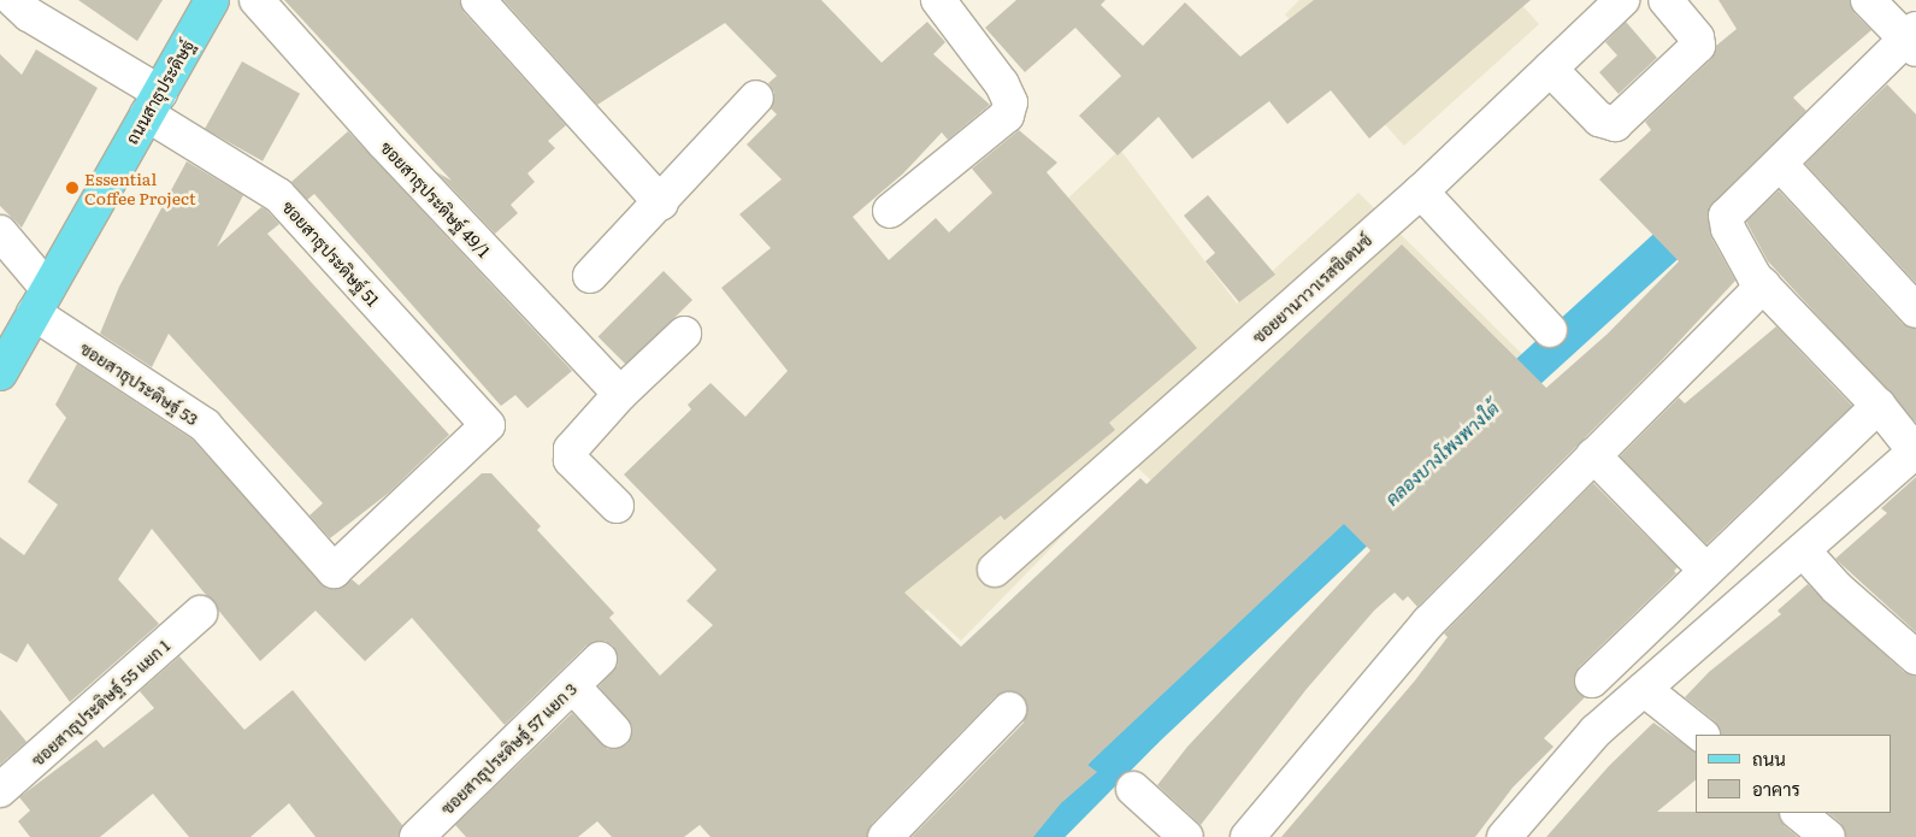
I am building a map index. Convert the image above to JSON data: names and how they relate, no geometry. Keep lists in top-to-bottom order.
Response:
{
  "streets": {
    "main road": ["ถนนสาธุประดิษฐ์"],
    "street": [
      "ซอยสาธุประดิษฐ์ 49/1",
      "ซอยสาธุประดิษฐ์ 51",
      "ซอยยานาวาเรสซิเดนซ์",
      "ซอยสาธุประดิษฐ์ 53",
      "ซอยสาธุประดิษฐ์ 55 แยก 1",
      "ซอยสาธุประดิษฐ์ 57 แยก 3"
    ]
  },
  "crossings": [
    ["ถนนสาธุประดิษฐ์", "ซอยสาธุประดิษฐ์ 51"],
    ["ถนนสาธุประดิษฐ์", "ซอยสาธุประดิษฐ์ 53"],
    ["ซอยสาธุประดิษฐ์ 51", "ซอยสาธุประดิษฐ์ 53"]
  ],
  "water": ["คลองบางโพงพางใต้"],
  "places": ["Essential Coffee Project"],
  "legend": ["ถนน", "อาคาร"]
}
